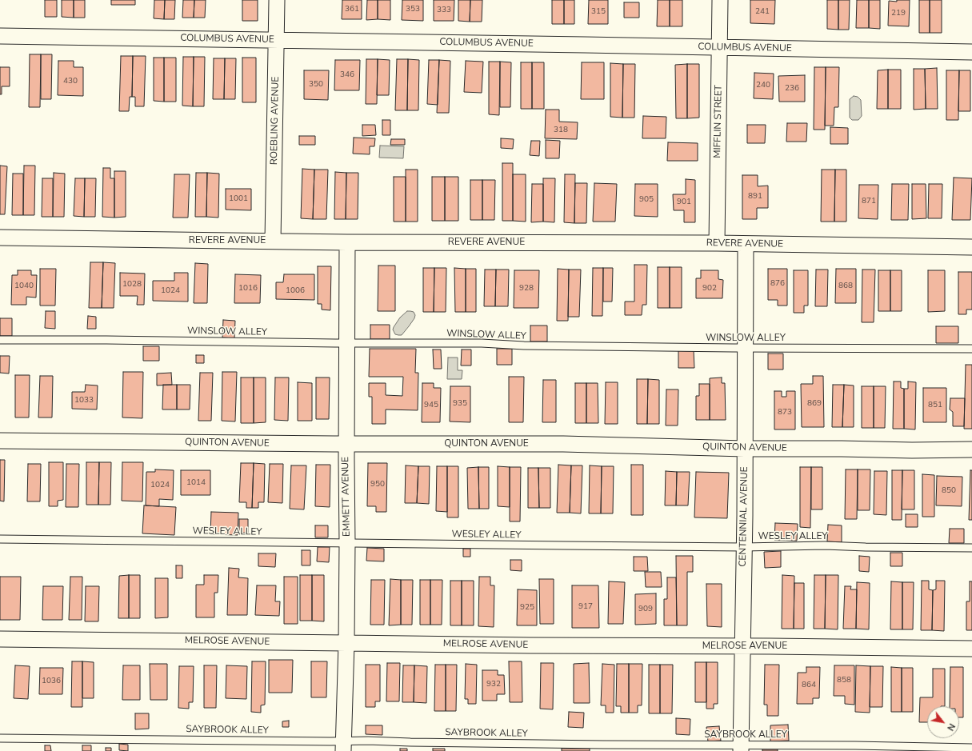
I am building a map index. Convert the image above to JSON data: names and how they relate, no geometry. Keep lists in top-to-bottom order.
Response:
{
  "streets": {
    "street": [
      "COLUMBUS AVENUE",
      "ROEBLING AVENUE",
      "MIFFLIN STREET",
      "REVERE AVENUE",
      "QUINTON AVENUE",
      "EMMETT AVENUE",
      "CENTENNIAL AVENUE",
      "MELROSE AVENUE"
    ],
    "lane": ["WINSLOW ALLEY", "WESLEY ALLEY", "SAYBROOK ALLEY"]
  },
  "crossings": [
    ["COLUMBUS AVENUE", "ROEBLING AVENUE"],
    ["COLUMBUS AVENUE", "MIFFLIN STREET"],
    ["ROEBLING AVENUE", "REVERE AVENUE"],
    ["MIFFLIN STREET", "REVERE AVENUE"],
    ["REVERE AVENUE", "EMMETT AVENUE"],
    ["REVERE AVENUE", "CENTENNIAL AVENUE"],
    ["WINSLOW ALLEY", "EMMETT AVENUE"],
    ["WINSLOW ALLEY", "CENTENNIAL AVENUE"],
    ["QUINTON AVENUE", "EMMETT AVENUE"],
    ["QUINTON AVENUE", "CENTENNIAL AVENUE"],
    ["EMMETT AVENUE", "WESLEY ALLEY"],
    ["EMMETT AVENUE", "MELROSE AVENUE"],
    ["EMMETT AVENUE", "SAYBROOK ALLEY"],
    ["CENTENNIAL AVENUE", "WESLEY ALLEY"],
    ["CENTENNIAL AVENUE", "MELROSE AVENUE"],
    ["CENTENNIAL AVENUE", "SAYBROOK ALLEY"]
  ],
  "house_numbers": [
    "361",
    "353",
    "333",
    "315",
    "241",
    "219",
    "346",
    "430",
    "350",
    "240",
    "236",
    "318",
    "891",
    "1001",
    "905",
    "871",
    "901",
    "876",
    "1028",
    "1040",
    "868",
    "1016",
    "928",
    "902",
    "1024",
    "1006",
    "1033",
    "935",
    "869",
    "945",
    "851",
    "873",
    "1014",
    "950",
    "1024",
    "850",
    "917",
    "925",
    "909",
    "858",
    "1036",
    "932",
    "864"
  ],
  "north": "bottom right"
}
